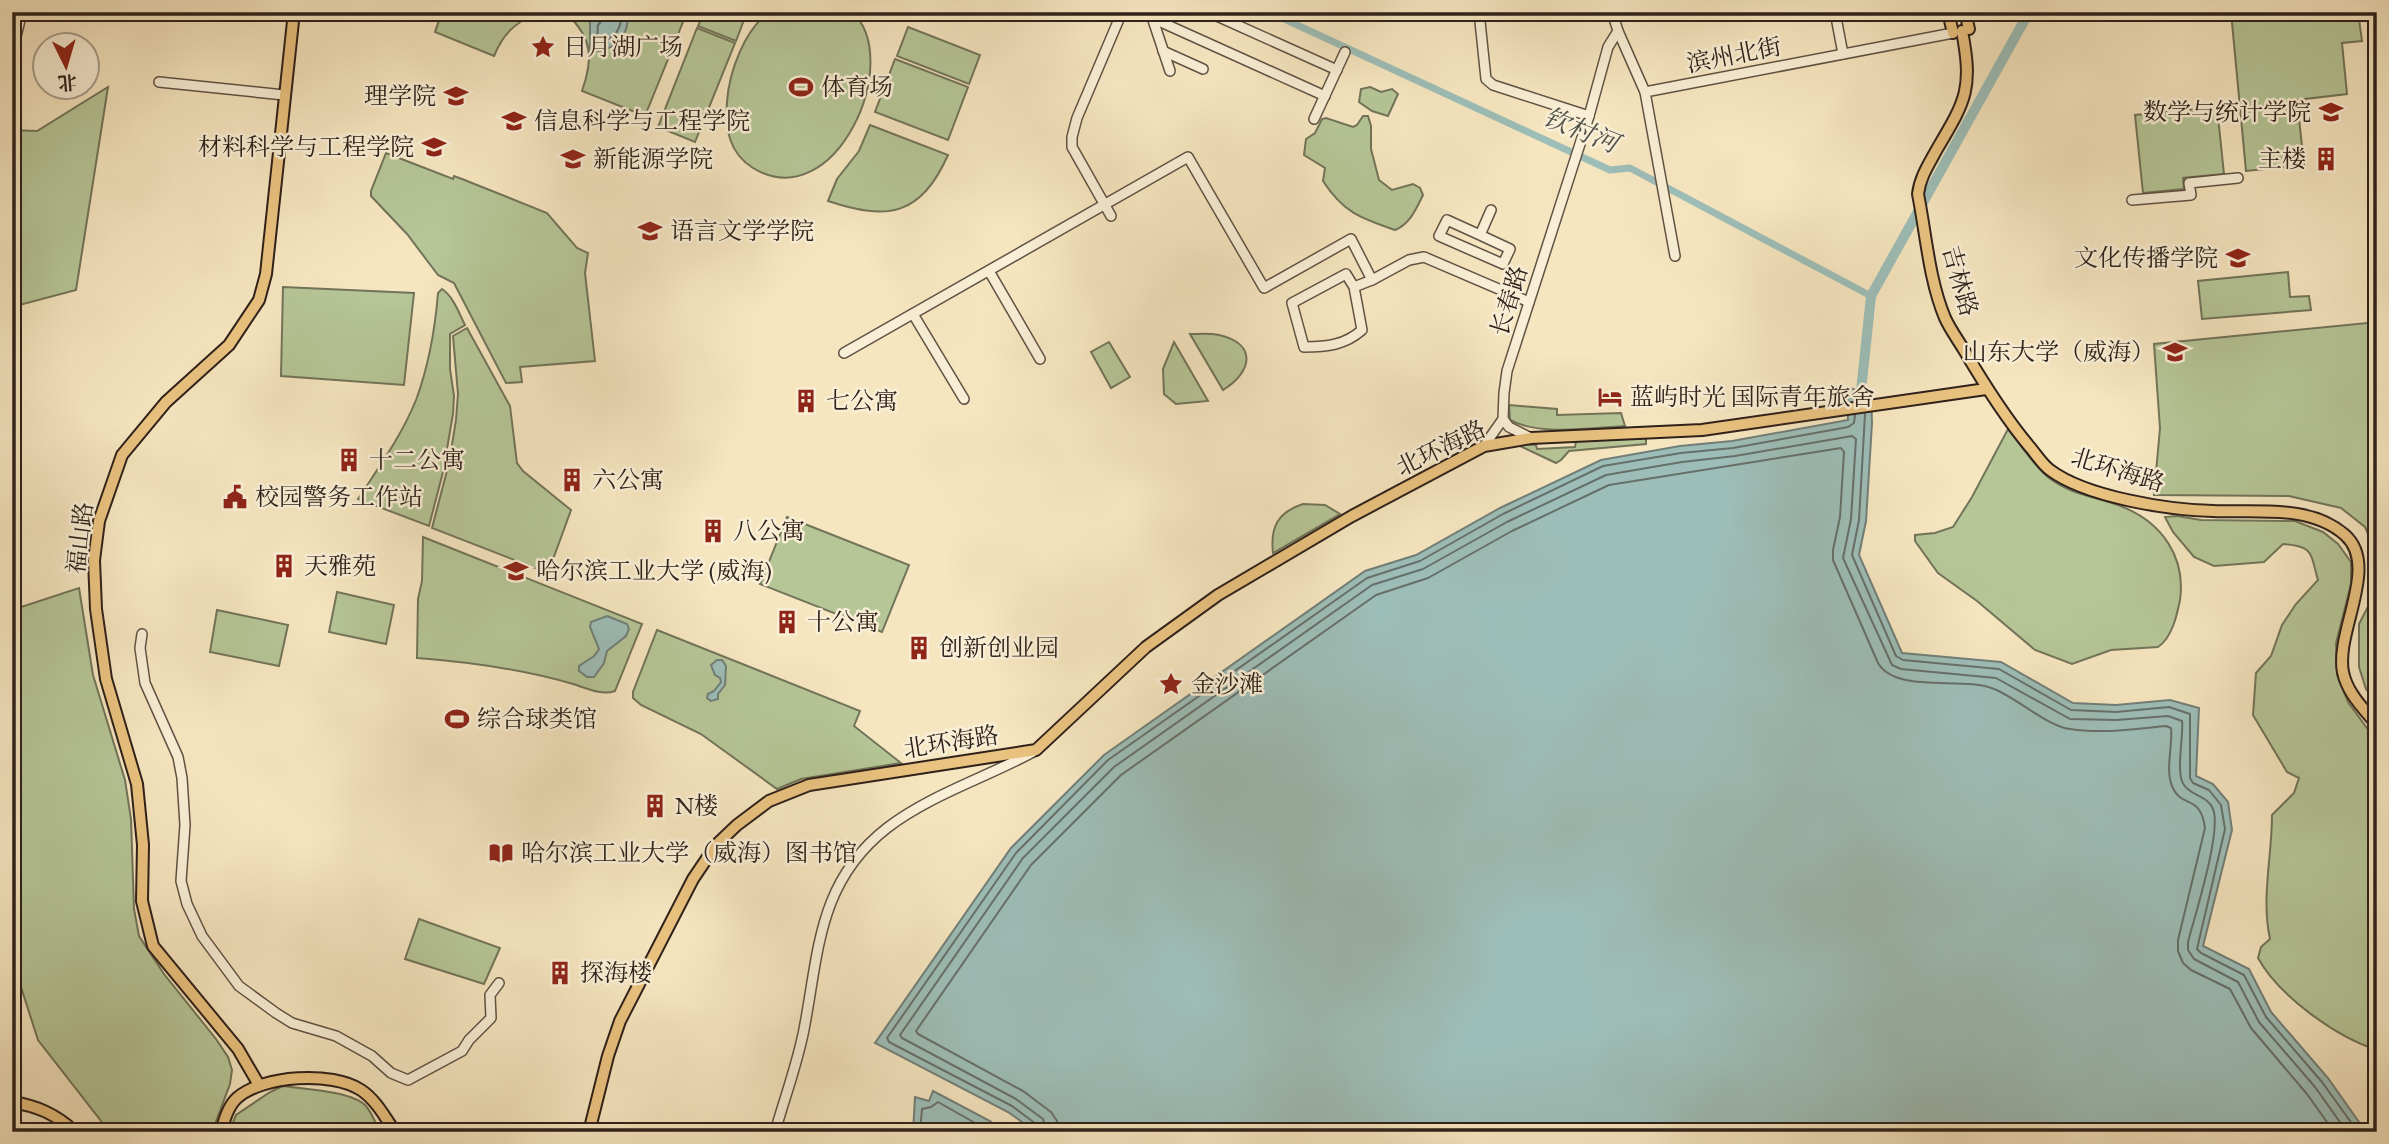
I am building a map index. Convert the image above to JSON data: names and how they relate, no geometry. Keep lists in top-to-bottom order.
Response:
{
  "streets": {
    "main road": ["吉林路", "北环海路", "福山路"],
    "street": ["滨州北街", "长春路"]
  },
  "crossings": [
    ["滨州北街", "吉林路"],
    ["吉林路", "北环海路"]
  ],
  "water": ["钦村河"],
  "places": {
    "place": ["日月湖广场", "金沙滩"],
    "sports": ["体育场", "综合球类馆"],
    "school or university": [
      "理学院",
      "数学与统计学院",
      "信息科学与工程学院",
      "材料科学与工程学院",
      "新能源学院",
      "语言文学学院",
      "文化传播学院",
      "山东大学（威海）",
      "哈尔滨工业大学 (威海)"
    ],
    "building": [
      "主楼",
      "七公寓",
      "十二公寓",
      "六公寓",
      "八公寓",
      "天雅苑",
      "十公寓",
      "创新创业园",
      "N楼",
      "探海楼"
    ],
    "hotel": ["蓝屿时光 国际青年旅舍"],
    "public building": ["校园警务工作站"],
    "library": ["哈尔滨工业大学（威海）图书馆"]
  },
  "north": "bottom"
}
